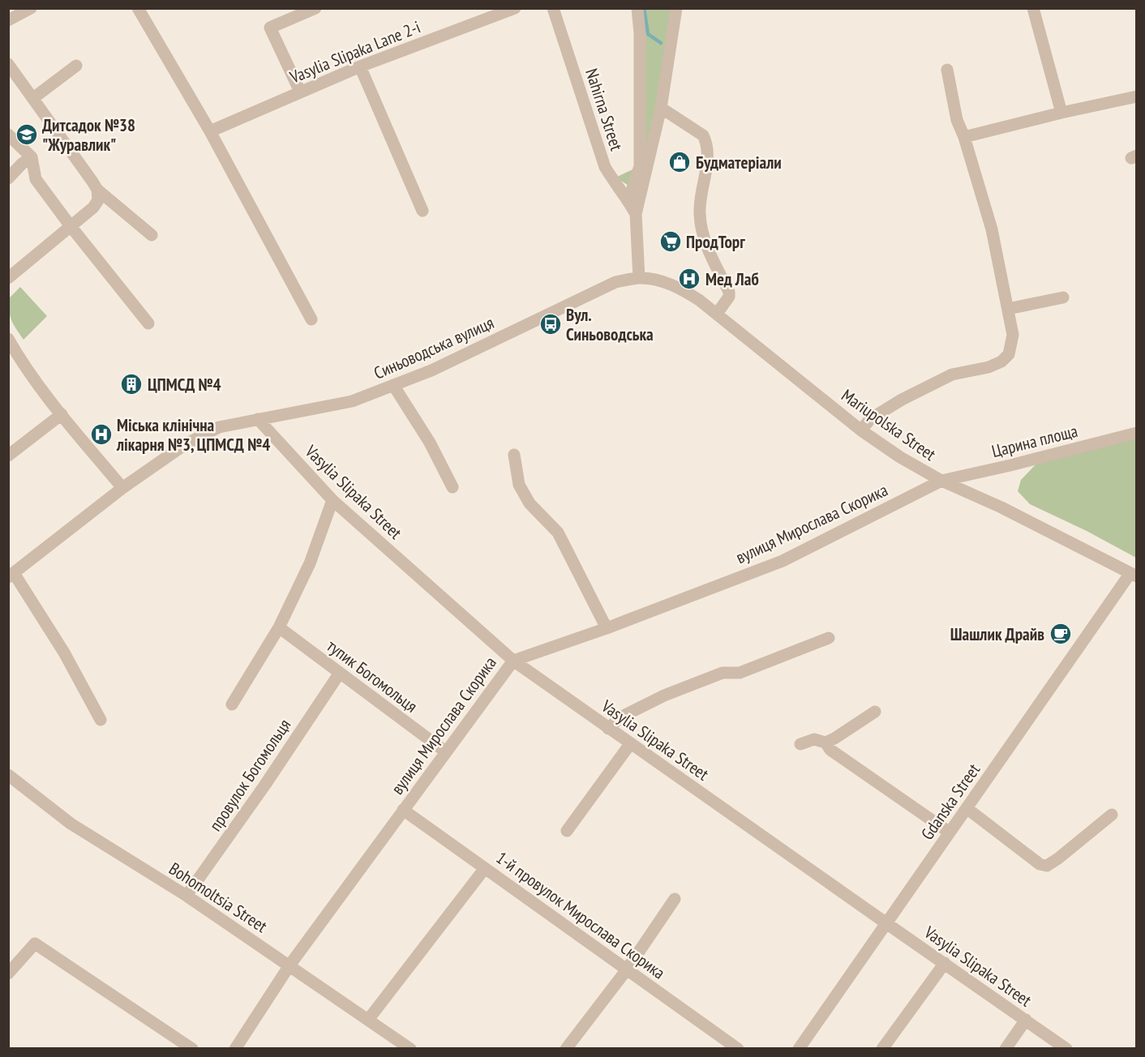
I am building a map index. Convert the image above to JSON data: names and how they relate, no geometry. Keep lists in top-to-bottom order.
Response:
{
  "streets": {
    "street": [
      "Vasylia Slipaka Lane 2-i",
      "Nahirna Street",
      "Синьоводська вулиця",
      "Mariupolska Street",
      "Царина площа",
      "Vasylia Slipaka Street",
      "вулиця Мирослава Скорика",
      "тупик Богомольця",
      "провулок Богомольця",
      "Gdanska Street",
      "Bohomoltsia Street",
      "1-й провулок Мирослава Скорика"
    ]
  },
  "crossings": [
    ["Синьоводська вулиця", "Mariupolska Street"],
    ["Синьоводська вулиця", "Vasylia Slipaka Street"],
    ["Mariupolska Street", "Царина площа"],
    ["Mariupolska Street", "вулиця Мирослава Скорика"],
    ["Mariupolska Street", "Gdanska Street"],
    ["Царина площа", "вулиця Мирослава Скорика"],
    ["Vasylia Slipaka Street", "вулиця Мирослава Скорика"],
    ["Vasylia Slipaka Street", "Gdanska Street"],
    ["вулиця Мирослава Скорика", "тупик Богомольця"],
    ["вулиця Мирослава Скорика", "Bohomoltsia Street"],
    ["вулиця Мирослава Скорика", "1-й провулок Мирослава Скорика"],
    ["тупик Богомольця", "провулок Богомольця"],
    ["провулок Богомольця", "Bohomoltsia Street"]
  ],
  "places": {
    "school or university": ["Дитсадок №38 \"Журавлик\""],
    "shop": ["Будматеріали"],
    "supermarket": ["ПродТорг"],
    "hospital": ["Мед Лаб", "Міська клінічна лікарня №3, ЦПМСД №4"],
    "bus stop": ["Вул. Синьоводська"],
    "building": ["ЦПМСД №4"],
    "cafe": ["Шашлик Драйв"]
  }
}
